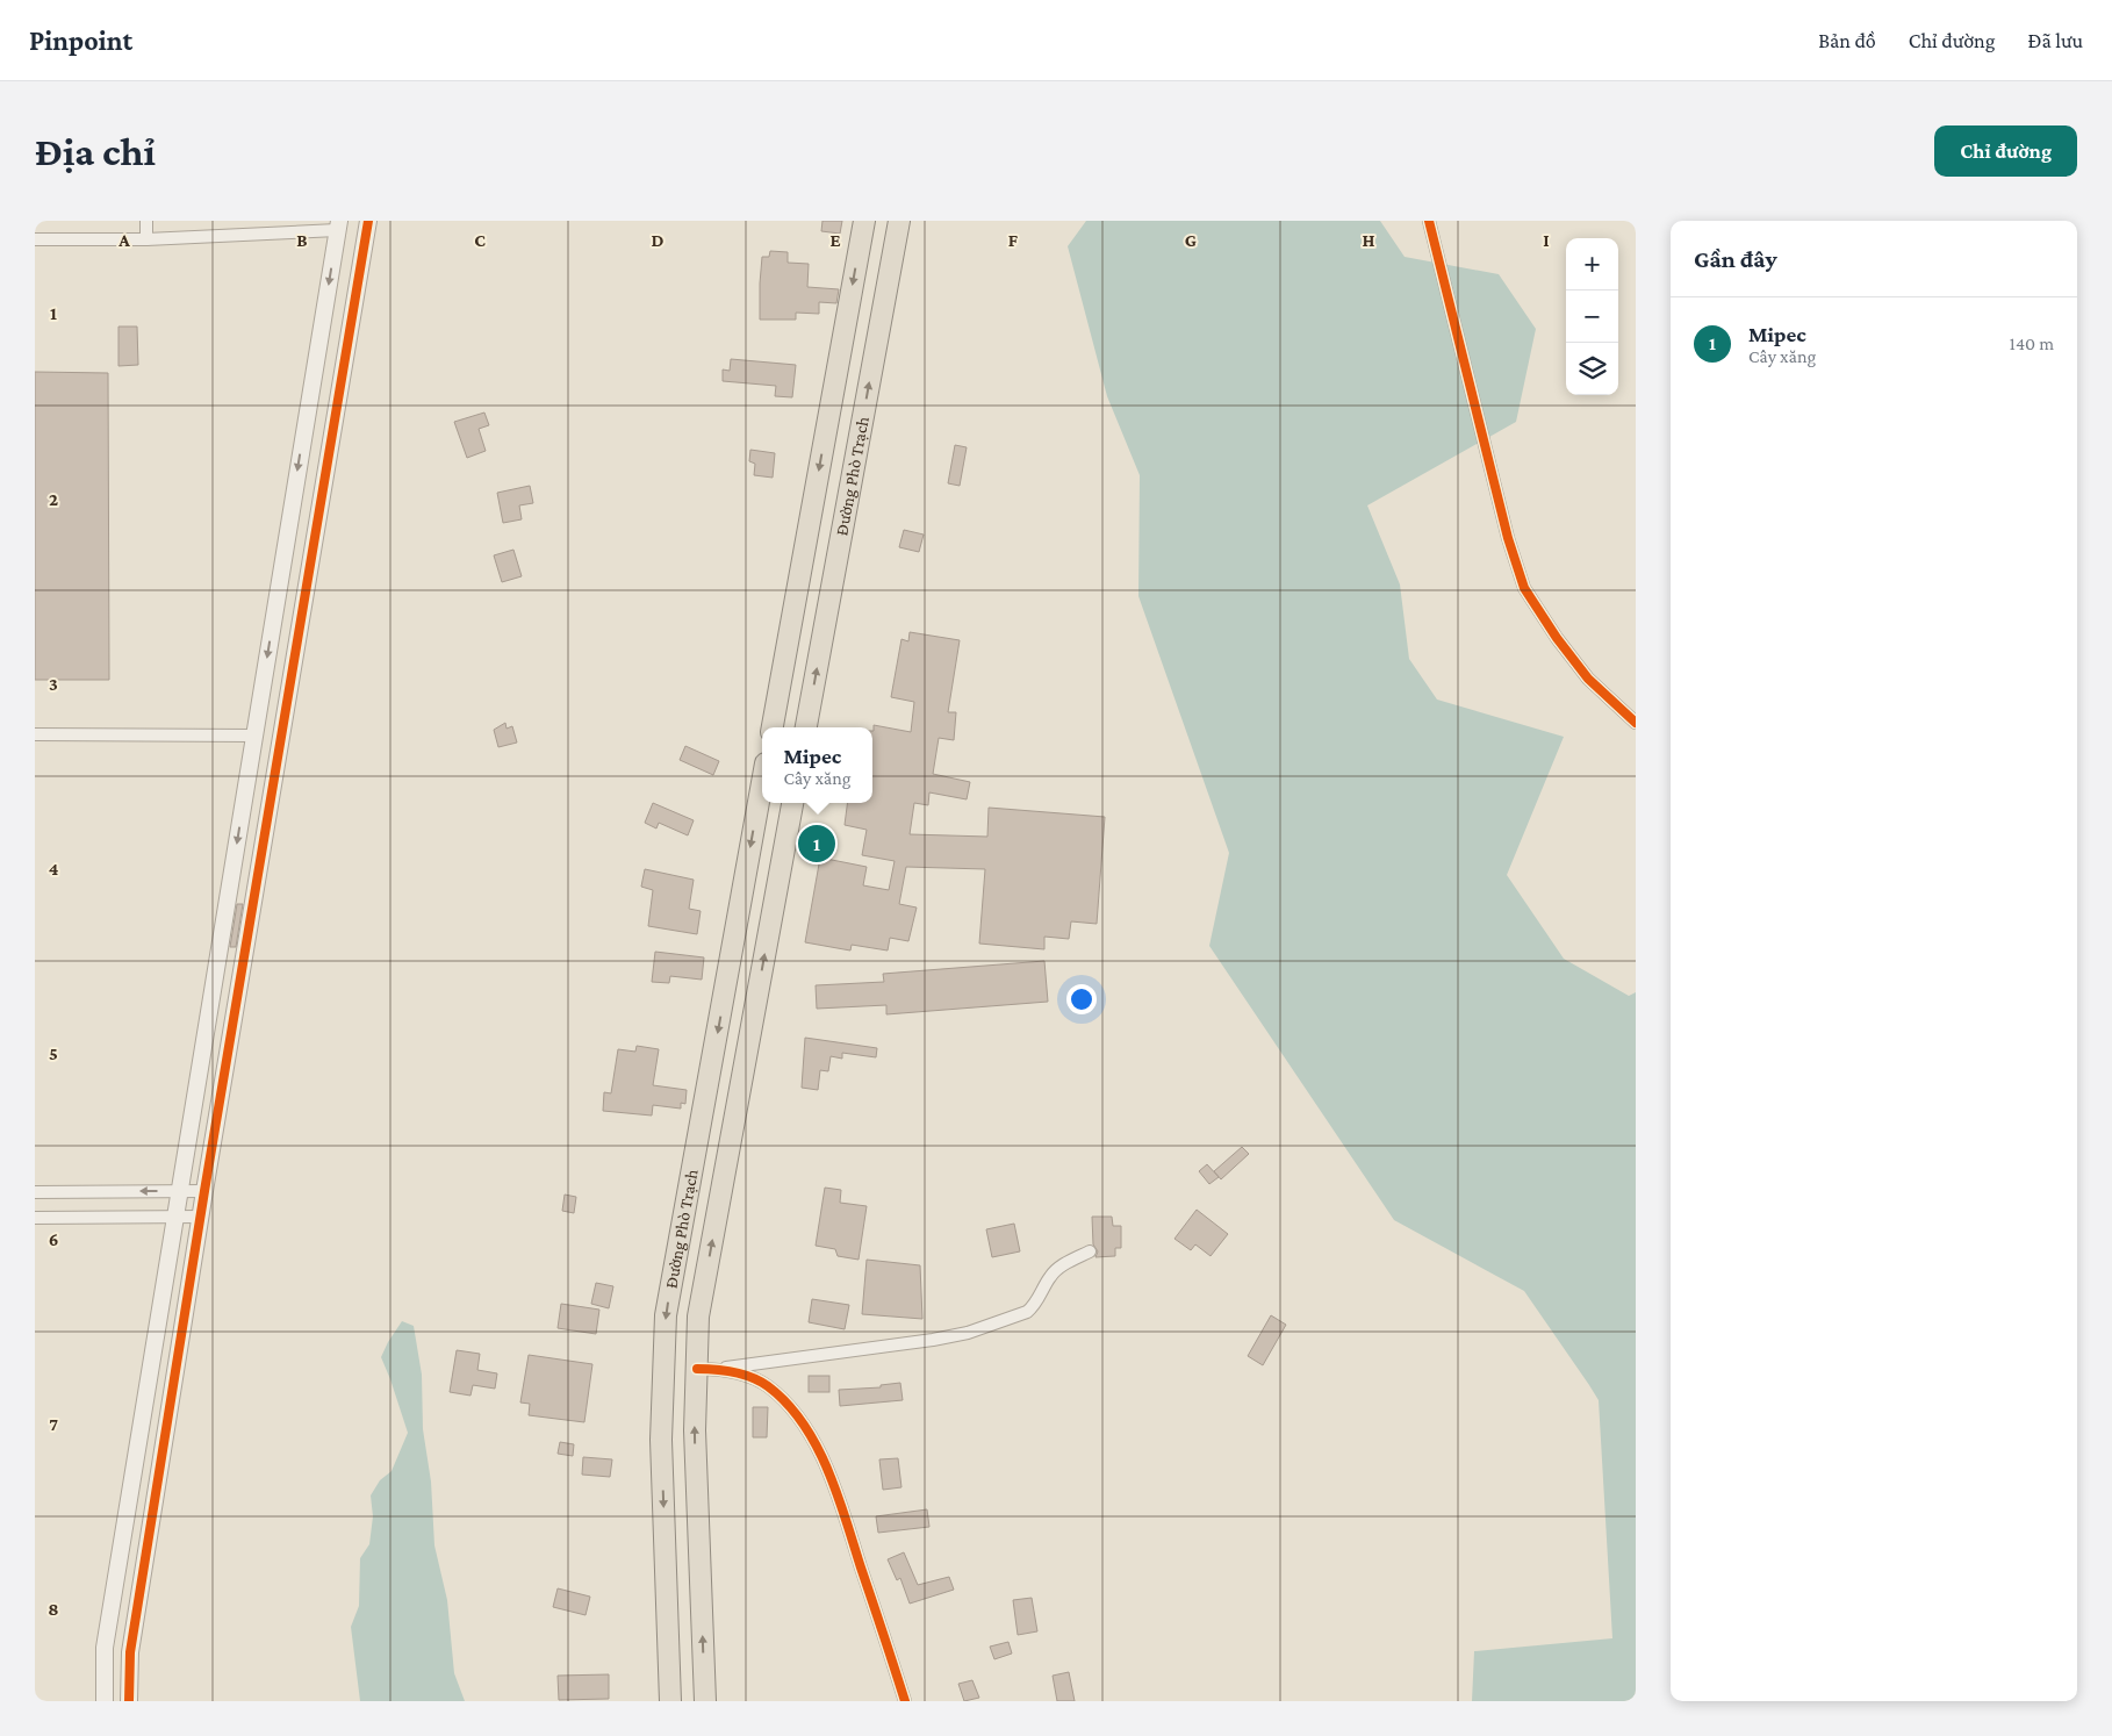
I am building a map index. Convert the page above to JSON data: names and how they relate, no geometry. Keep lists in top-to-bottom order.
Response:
{
  "streets": {
    "highway": ["Đường Phò Trạch"]
  },
  "page": {
    "header": "Pinpoint",
    "nav": ["Bản đồ", "Chỉ đường", "Đã lưu"],
    "buttons": "Chỉ đường",
    "title": "Địa chỉ",
    "heading": "Gần đây",
    "map_buttons": ["+", "−"],
    "list": [
      {
        "mark": "1",
        "name": "Mipec",
        "note": "Cây xăng",
        "value": "140 m"
      }
    ],
    "popup": ["Mipec", "Cây xăng"],
    "pins": "1"
  },
  "grid": {
    "columns": [
      "A",
      "B",
      "C",
      "D",
      "E",
      "F",
      "G",
      "H",
      "I"
    ],
    "rows": [
      "1",
      "2",
      "3",
      "4",
      "5",
      "6",
      "7",
      "8"
    ]
  }
}
